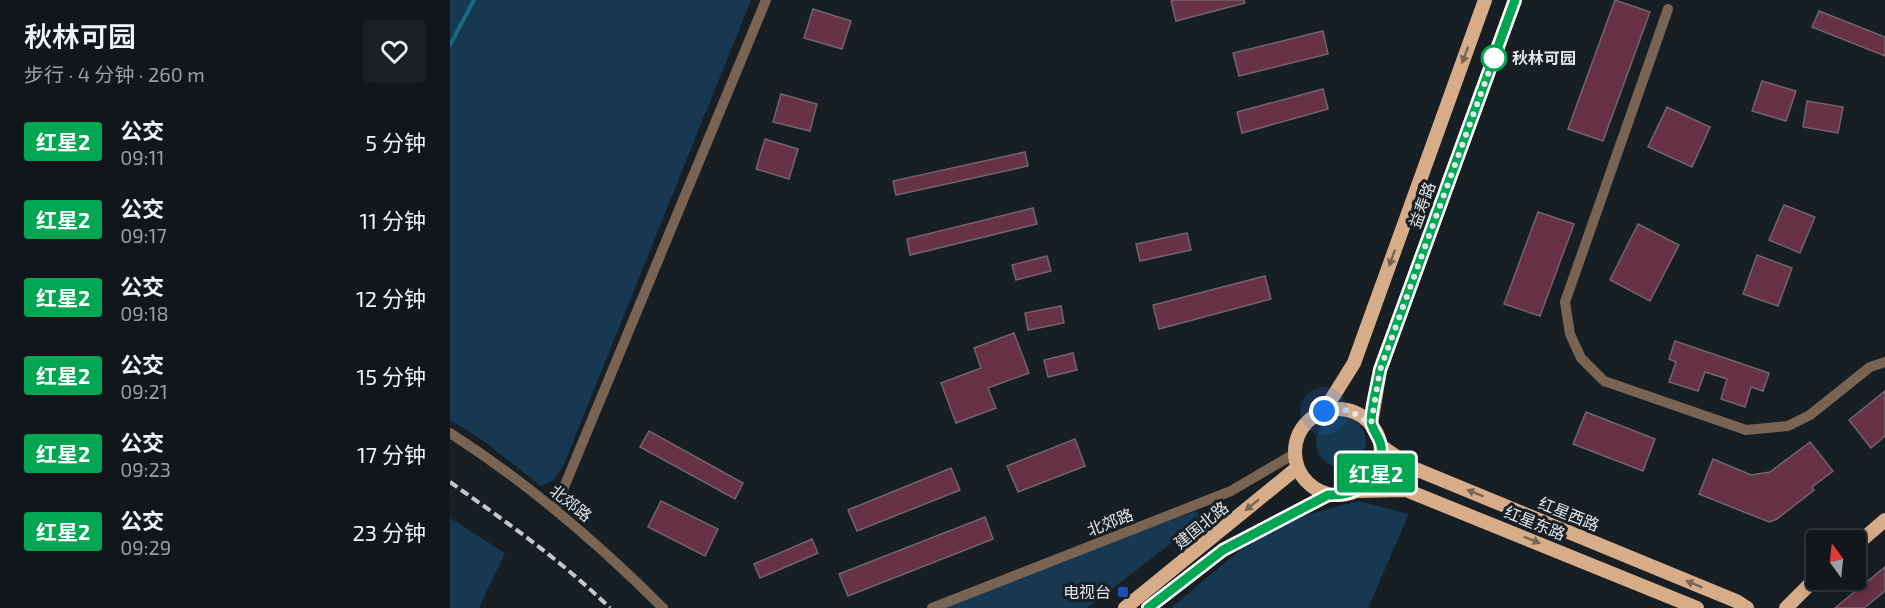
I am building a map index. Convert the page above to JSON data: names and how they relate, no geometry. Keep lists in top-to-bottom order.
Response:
{
  "streets": {
    "main road": [
      "益寿路",
      "红星西路",
      "红星东路",
      "建国北路"
    ],
    "street": ["北郊路"]
  },
  "crossings": [
    ["益寿路", "北郊路"],
    ["益寿路", "红星西路"],
    ["益寿路", "红星东路"],
    ["益寿路", "建国北路"],
    ["北郊路", "红星西路"],
    ["北郊路", "红星东路"],
    ["北郊路", "建国北路"],
    ["红星西路", "红星东路"],
    ["红星西路", "建国北路"],
    ["红星东路", "建国北路"]
  ],
  "one_way": ["红星西路", "红星东路"],
  "places": {
    "other": ["秋林可园"],
    "transit": ["电视台"]
  },
  "lines": ["bus line 红星2"],
  "north": "top",
  "page": {
    "heading": ["秋林可园", "步行 · 4 分钟 · 260 m"],
    "on_map": "红星2",
    "list": [
      {
        "mark": "红星2",
        "name": "公交",
        "note": "09:11",
        "value": "5 分钟"
      },
      {
        "mark": "红星2",
        "name": "公交",
        "note": "09:17",
        "value": "11 分钟"
      },
      {
        "mark": "红星2",
        "name": "公交",
        "note": "09:18",
        "value": "12 分钟"
      },
      {
        "mark": "红星2",
        "name": "公交",
        "note": "09:21",
        "value": "15 分钟"
      },
      {
        "mark": "红星2",
        "name": "公交",
        "note": "09:23",
        "value": "17 分钟"
      },
      {
        "mark": "红星2",
        "name": "公交",
        "note": "09:29",
        "value": "23 分钟"
      }
    ]
  }
}
